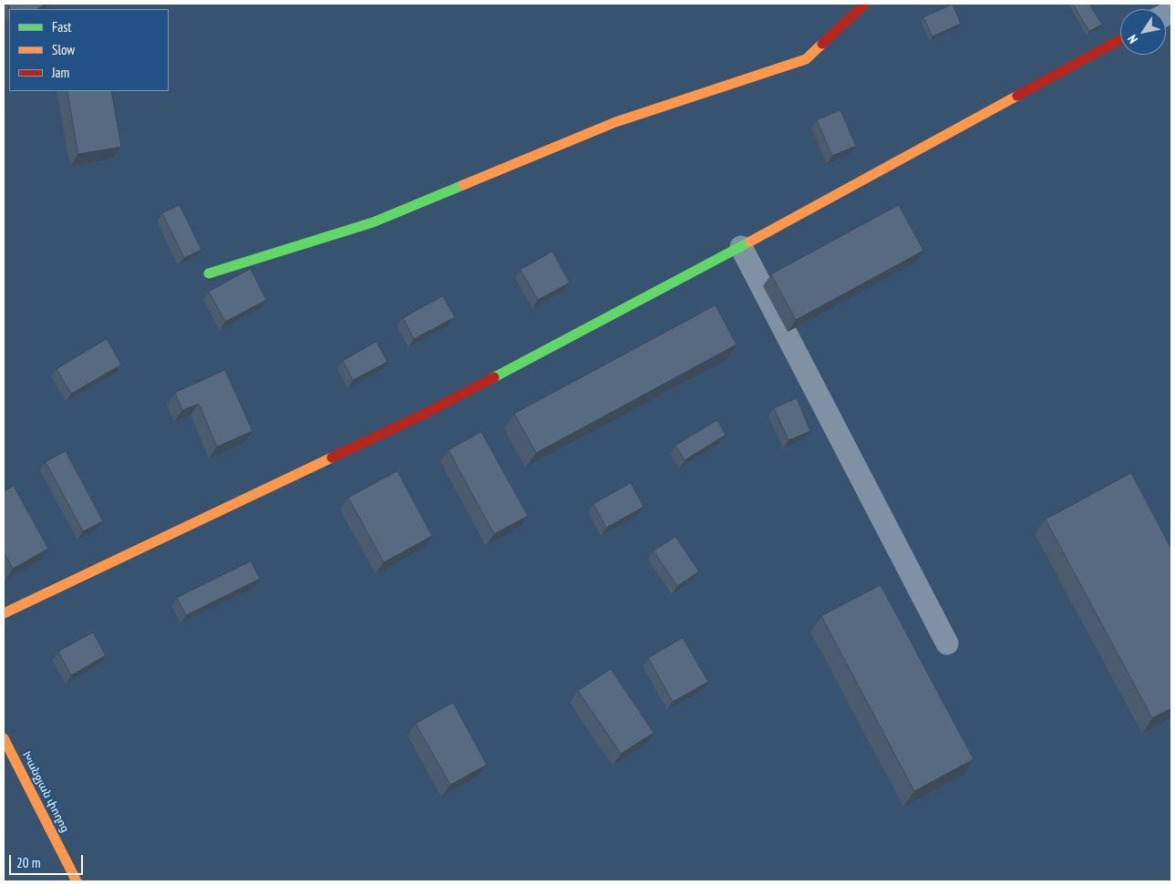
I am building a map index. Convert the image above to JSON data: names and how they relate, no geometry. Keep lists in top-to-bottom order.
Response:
{
  "streets": {
    "street": ["Խանջյան փողոց"]
  },
  "legend": ["Fast", "Slow", "Jam"],
  "scale_bar": "20 m",
  "north": "bottom left"
}
